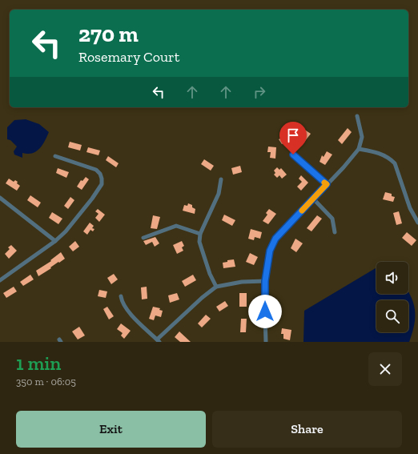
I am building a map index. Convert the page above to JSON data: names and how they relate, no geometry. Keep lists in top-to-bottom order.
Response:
{
  "page": {
    "turn": ["270 m", "Rosemary Court"],
    "heading": ["1 min", "350 m · 06:05"],
    "buttons": ["Exit", "Share"]
  }
}
